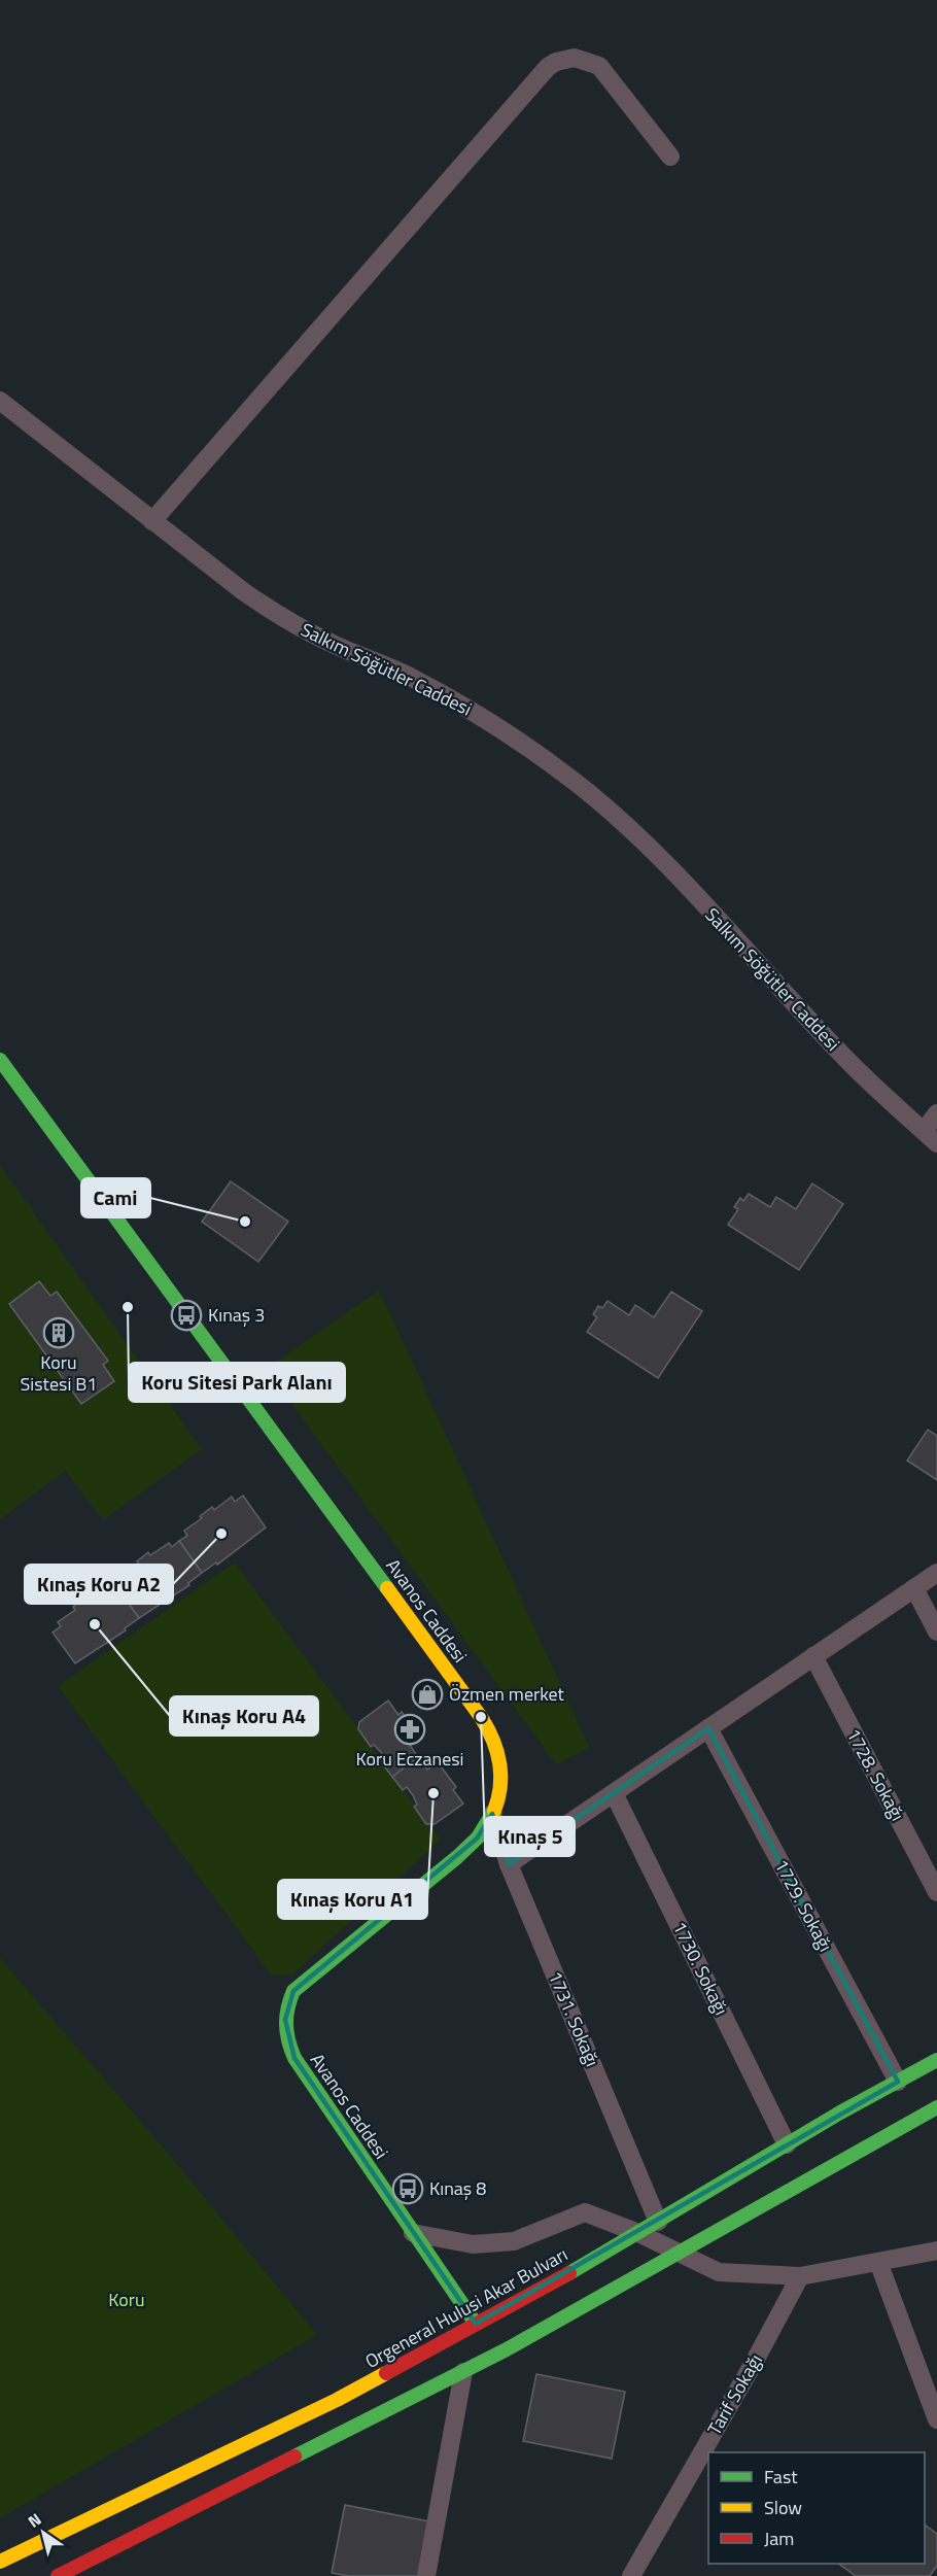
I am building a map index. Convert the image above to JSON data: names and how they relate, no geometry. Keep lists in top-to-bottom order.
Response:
{
  "streets": {
    "main road": ["Avanos Caddesi", "Orgeneral Hulusi Akar Bulvarı"],
    "street": [
      "Salkım Söğütler Caddesi",
      "1728. Sokağı",
      "1729. Sokağı",
      "1730. Sokağı",
      "1731. Sokağı",
      "Tarif Sokağı"
    ]
  },
  "crossings": [
    ["Avanos Caddesi", "1731. Sokağı"],
    ["Avanos Caddesi", "Orgeneral Hulusi Akar Bulvarı"],
    ["1729. Sokağı", "Orgeneral Hulusi Akar Bulvarı"],
    ["1730. Sokağı", "Orgeneral Hulusi Akar Bulvarı"],
    ["1731. Sokağı", "Orgeneral Hulusi Akar Bulvarı"]
  ],
  "parks": ["Koru"],
  "places": {
    "other": [
      "Cami",
      "Koru Sitesi Park Alanı",
      "Kınaş Koru A2",
      "Kınaş Koru A4",
      "Kınaş 5",
      "Kınaş Koru A1"
    ],
    "bus stop": ["Kınaş 3", "Kınaş 8"],
    "building": ["Koru Sistesi B1"],
    "shop": ["Özmen merket"],
    "pharmacy": ["Koru Eczanesi"]
  },
  "legend": ["Fast", "Slow", "Jam"],
  "north": "top left"
}
